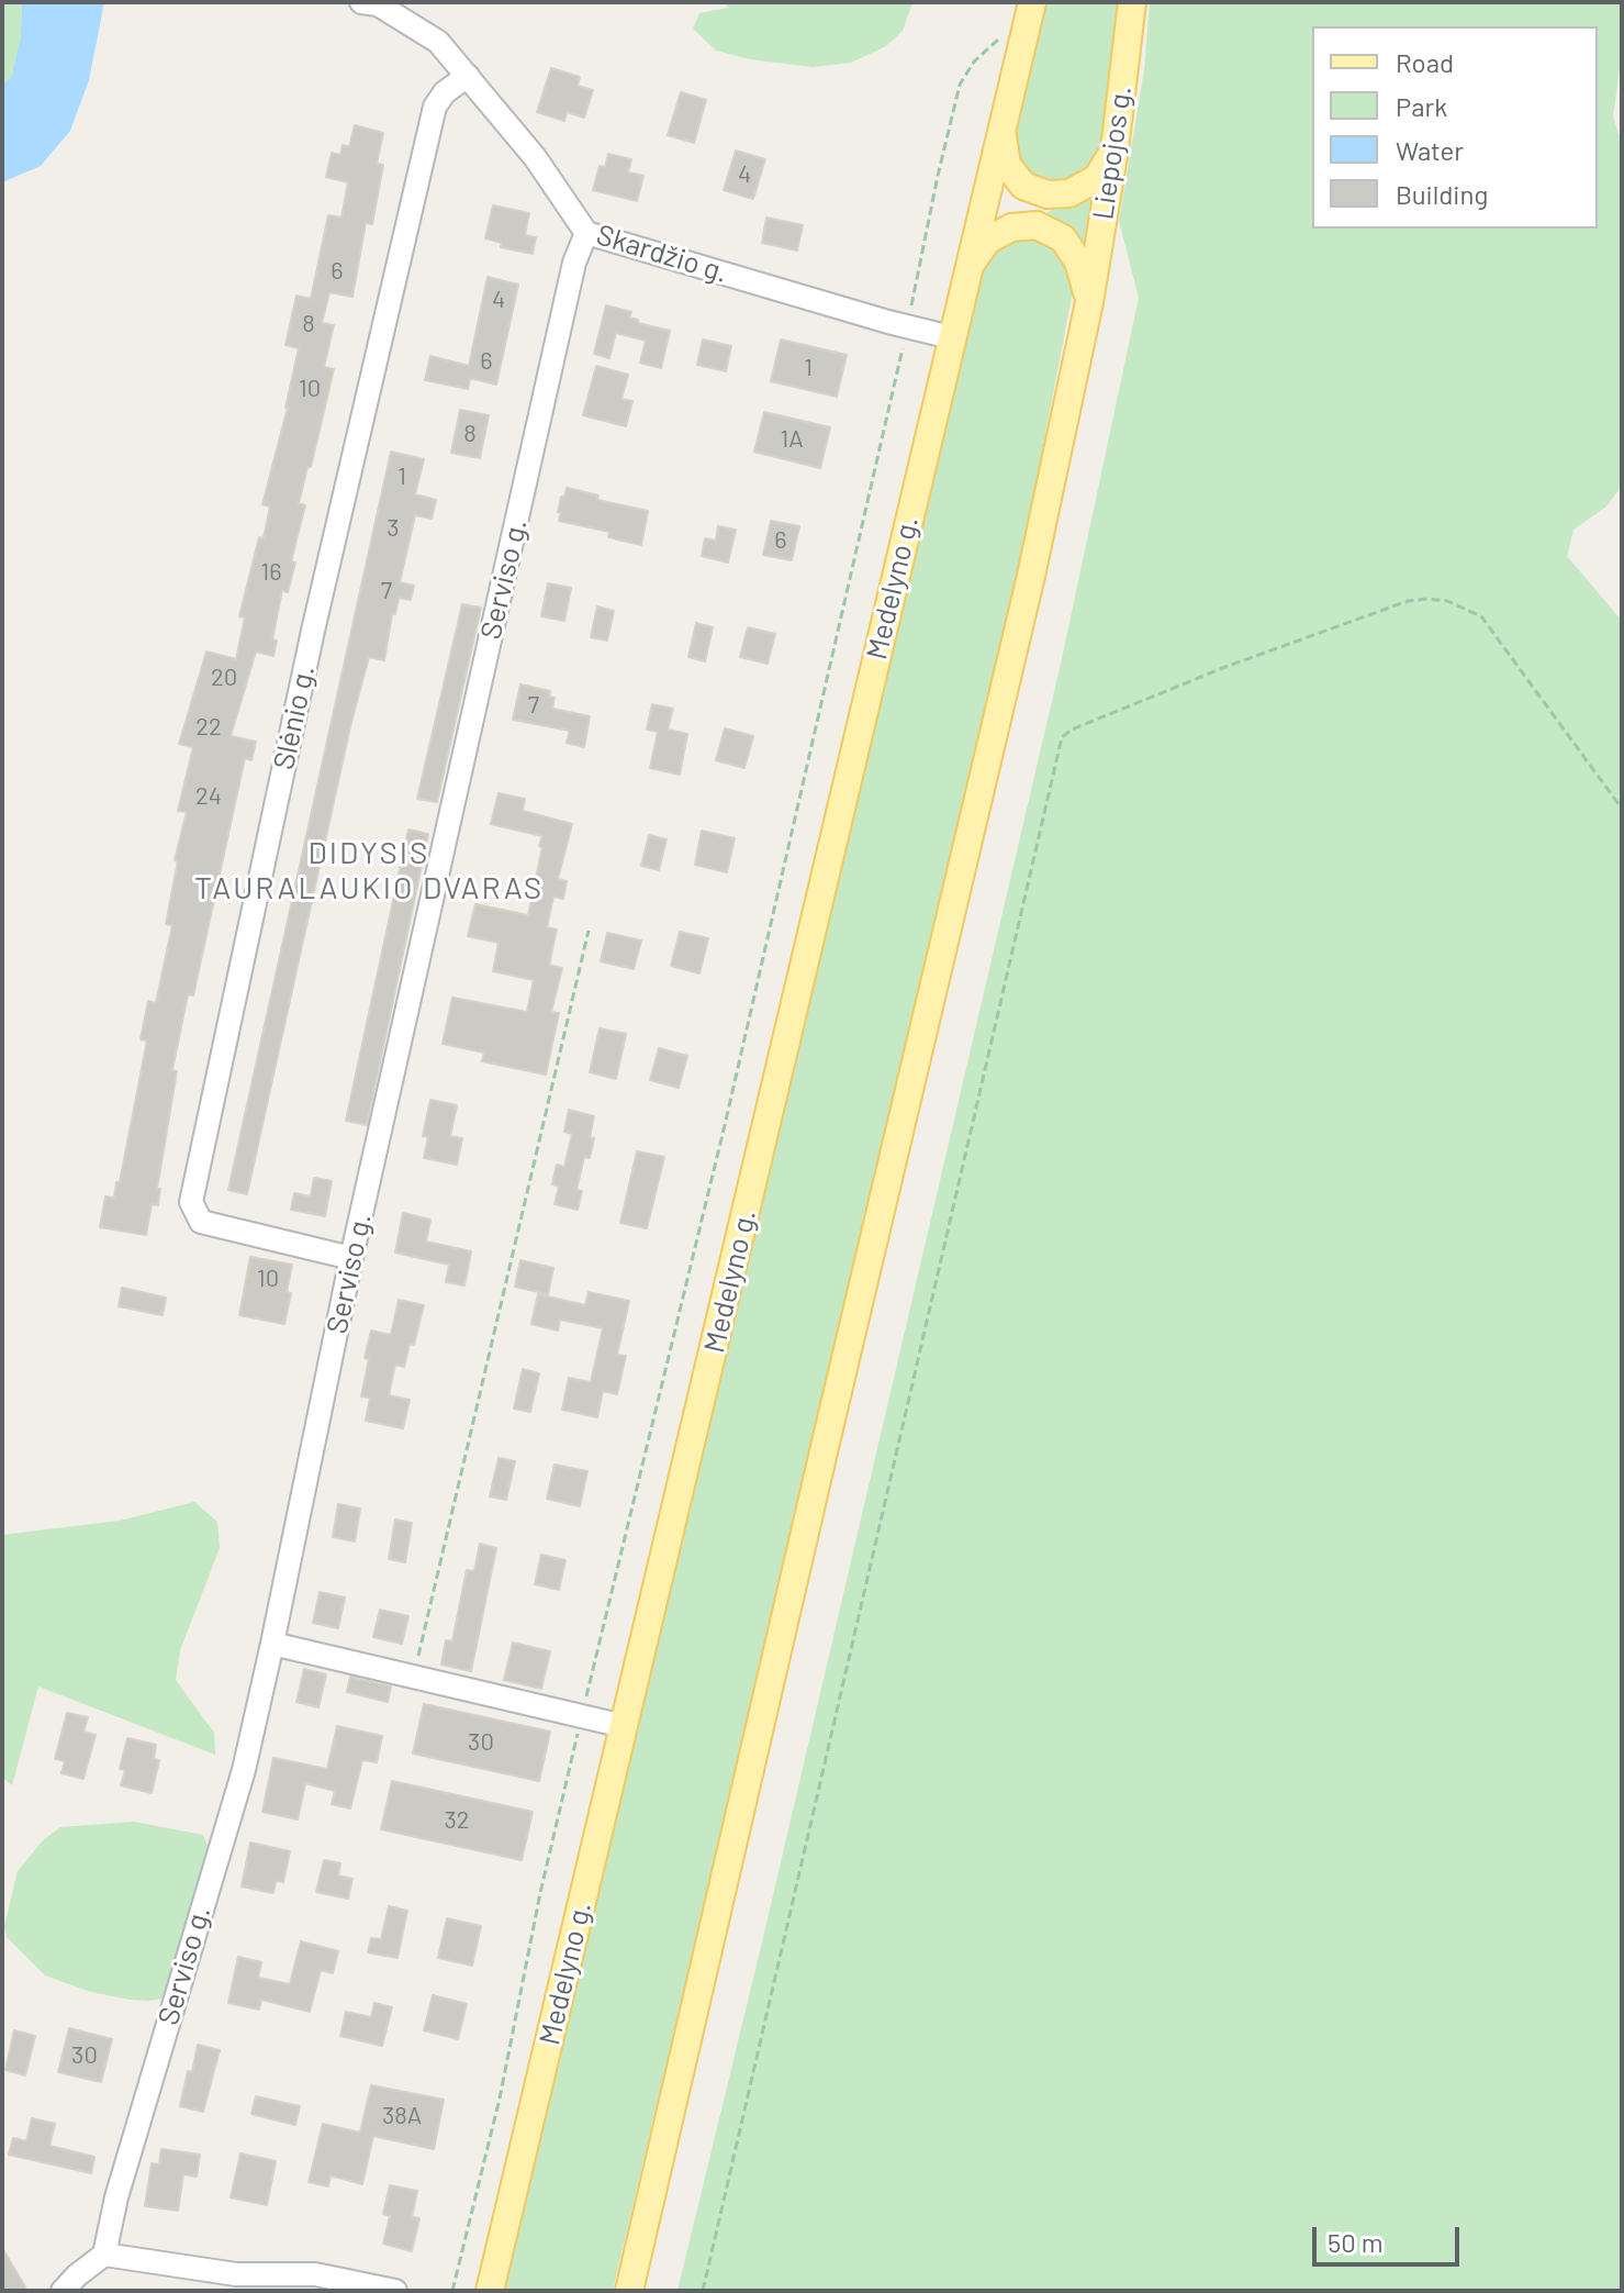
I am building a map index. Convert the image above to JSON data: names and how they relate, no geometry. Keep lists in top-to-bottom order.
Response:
{
  "streets": {
    "main road": ["Liepojos g.", "Medelyno g."],
    "street": ["Skardžio g.", "Serviso g.", "Slėnio g."]
  },
  "crossings": [
    ["Skardžio g.", "Serviso g."],
    ["Skardžio g.", "Medelyno g."],
    ["Skardžio g.", "Slėnio g."],
    ["Serviso g.", "Slėnio g."]
  ],
  "districts": ["DIDYSIS TAURALAUKIO DVARAS"],
  "house_numbers": [
    "4",
    "6",
    "4",
    "8",
    "6",
    "1",
    "10",
    "8",
    "1A",
    "1",
    "3",
    "6",
    "16",
    "7",
    "20",
    "7",
    "22",
    "24",
    "10",
    "30",
    "32",
    "30",
    "38A"
  ],
  "legend": [
    "Road",
    "Park",
    "Water",
    "Building"
  ],
  "scale_bar": "50 m"
}
